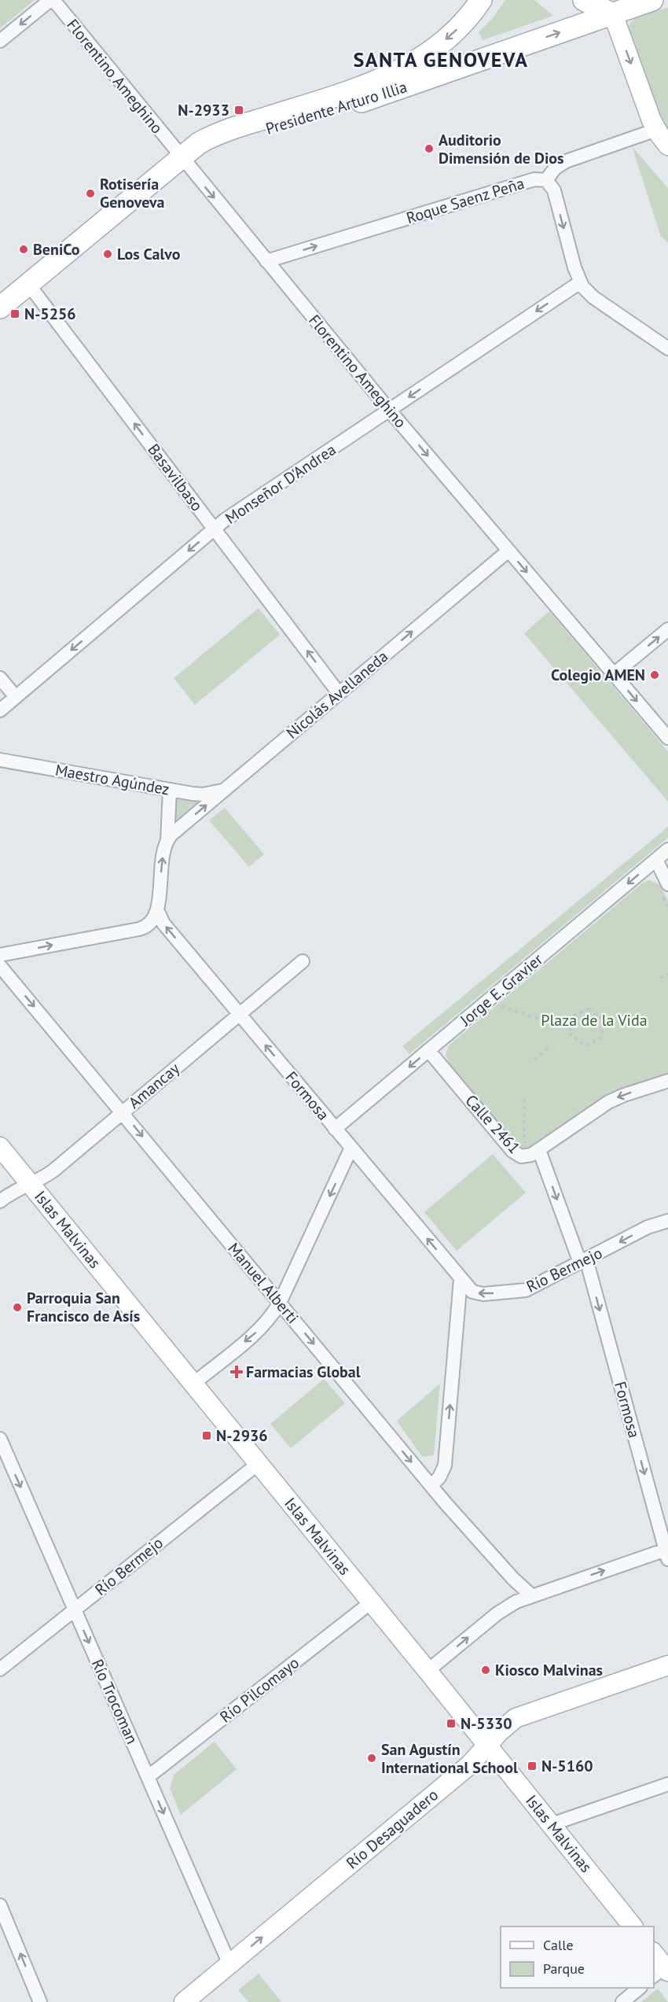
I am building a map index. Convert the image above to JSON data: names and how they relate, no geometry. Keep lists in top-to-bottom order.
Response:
{
  "streets": {
    "main road": ["Presidente Arturo Illia", "Islas Malvinas", "Río Desaguadero"],
    "street": [
      "Florentino Ameghino",
      "Roque Saenz Peña",
      "Basavilbaso",
      "Monseñor D'Andrea",
      "Nicolás Avellaneda",
      "Maestro Agúndez",
      "Jorge E. Gravier",
      "Amancay",
      "Formosa",
      "Calle 2461",
      "Río Bermejo",
      "Manuel Alberti",
      "Río Pilcomayo",
      "Río Trocoman"
    ]
  },
  "crossings": [
    ["Florentino Ameghino", "Presidente Arturo Illia"],
    ["Florentino Ameghino", "Roque Saenz Peña"],
    ["Florentino Ameghino", "Monseñor D'Andrea"],
    ["Florentino Ameghino", "Nicolás Avellaneda"],
    ["Presidente Arturo Illia", "Basavilbaso"],
    ["Basavilbaso", "Monseñor D'Andrea"],
    ["Basavilbaso", "Nicolás Avellaneda"],
    ["Nicolás Avellaneda", "Maestro Agúndez"],
    ["Jorge E. Gravier", "Formosa"],
    ["Jorge E. Gravier", "Calle 2461"],
    ["Amancay", "Formosa"],
    ["Amancay", "Islas Malvinas"],
    ["Amancay", "Manuel Alberti"],
    ["Formosa", "Calle 2461"],
    ["Formosa", "Río Bermejo"],
    ["Calle 2461", "Río Bermejo"],
    ["Islas Malvinas", "Río Bermejo"],
    ["Islas Malvinas", "Río Pilcomayo"],
    ["Islas Malvinas", "Río Desaguadero"],
    ["Río Bermejo", "Río Trocoman"],
    ["Río Pilcomayo", "Río Trocoman"],
    ["Río Trocoman", "Río Desaguadero"]
  ],
  "one_way": [
    "Florentino Ameghino",
    "Roque Saenz Peña",
    "Basavilbaso",
    "Monseñor D'Andrea",
    "Nicolás Avellaneda",
    "Jorge E. Gravier",
    "Calle 2461",
    "Río Bermejo",
    "Manuel Alberti",
    "Río Trocoman",
    "Río Desaguadero"
  ],
  "districts": ["SANTA GENOVEVA"],
  "parks": ["Plaza de la Vida"],
  "places": {
    "transit": [
      "N-2933",
      "N-5256",
      "N-2936",
      "N-5330",
      "N-5160"
    ],
    "other": [
      "Auditorio Dimensión de Dios",
      "Rotisería Genoveva",
      "BeniCo",
      "Los Calvo",
      "Colegio AMEN",
      "Parroquia San Francisco de Asís",
      "Kiosco Malvinas",
      "San Agustín International School"
    ],
    "health": ["Farmacias Global"]
  },
  "legend": ["Calle", "Parque"]
}
